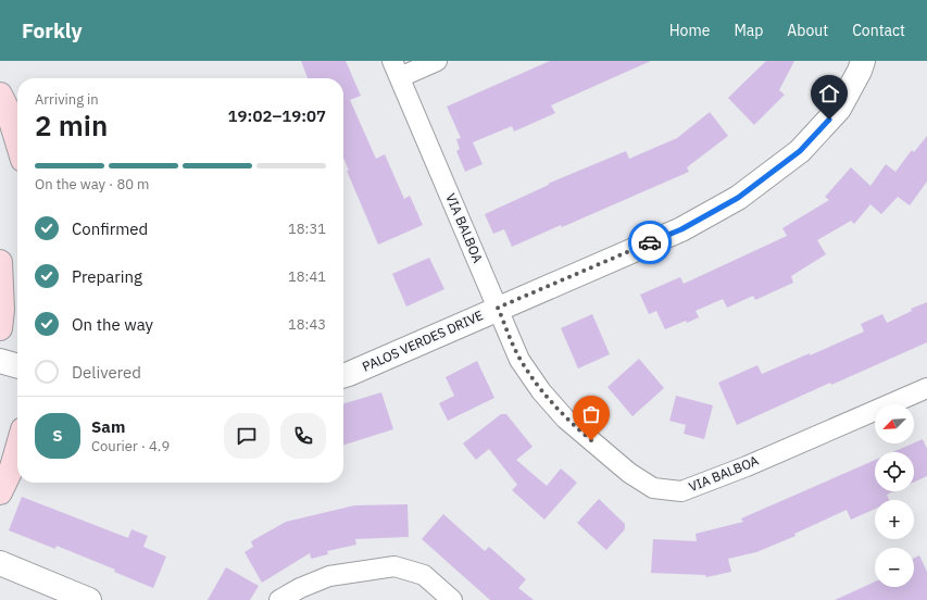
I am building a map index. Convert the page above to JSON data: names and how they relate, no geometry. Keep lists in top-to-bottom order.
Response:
{
  "streets": {
    "street": ["VIA BALBOA", "PALOS VERDES DRIVE"]
  },
  "crossings": [
    ["VIA BALBOA", "PALOS VERDES DRIVE"]
  ],
  "north": "bottom left",
  "page": {
    "header": "Forkly",
    "nav": [
      "Home",
      "Map",
      "About",
      "Contact"
    ],
    "heading": ["2 min", "Arriving in", "19:02–19:07"],
    "panel": ["Sam", "Courier · 4.9"],
    "bar": "On the way · 80 m",
    "list": [
      ["Confirmed", "18:31"],
      ["Preparing", "18:41"],
      ["On the way", "18:43"],
      "Delivered"
    ],
    "map_buttons": ["+", "−"],
    "round": "S"
  }
}
